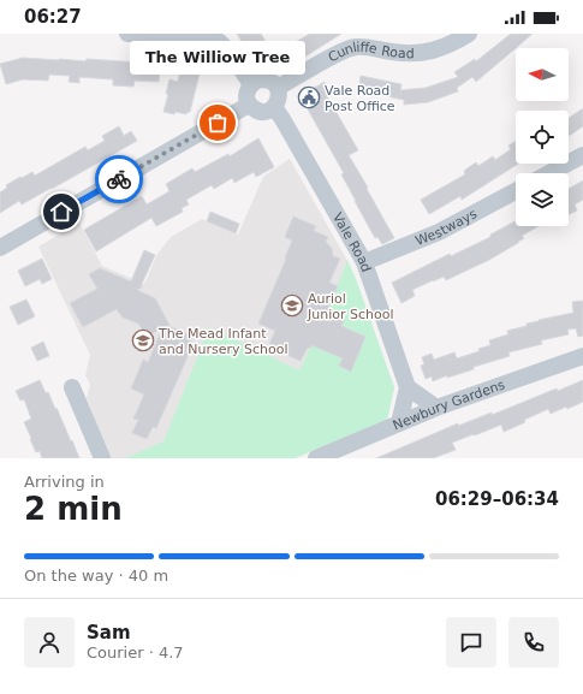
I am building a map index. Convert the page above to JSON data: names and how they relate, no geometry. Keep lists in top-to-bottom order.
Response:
{
  "streets": {
    "street": [
      "Cunliffe Road",
      "Westways",
      "Vale Road",
      "Newbury Gardens"
    ]
  },
  "crossings": [
    ["Cunliffe Road", "Vale Road"],
    ["Westways", "Vale Road"]
  ],
  "places": {
    "public building": ["Vale Road Post Office"],
    "other": ["The Williow Tree"],
    "school or university": ["Auriol Junior School", "The Mead Infant and Nursery School"]
  },
  "north": "left",
  "page": {
    "status": "06:27",
    "bubble": "The Williow Tree",
    "heading": ["2 min", "Arriving in", "06:29–06:34"],
    "panel": ["Sam", "Courier · 4.7"],
    "bar": "On the way · 40 m"
  }
}
